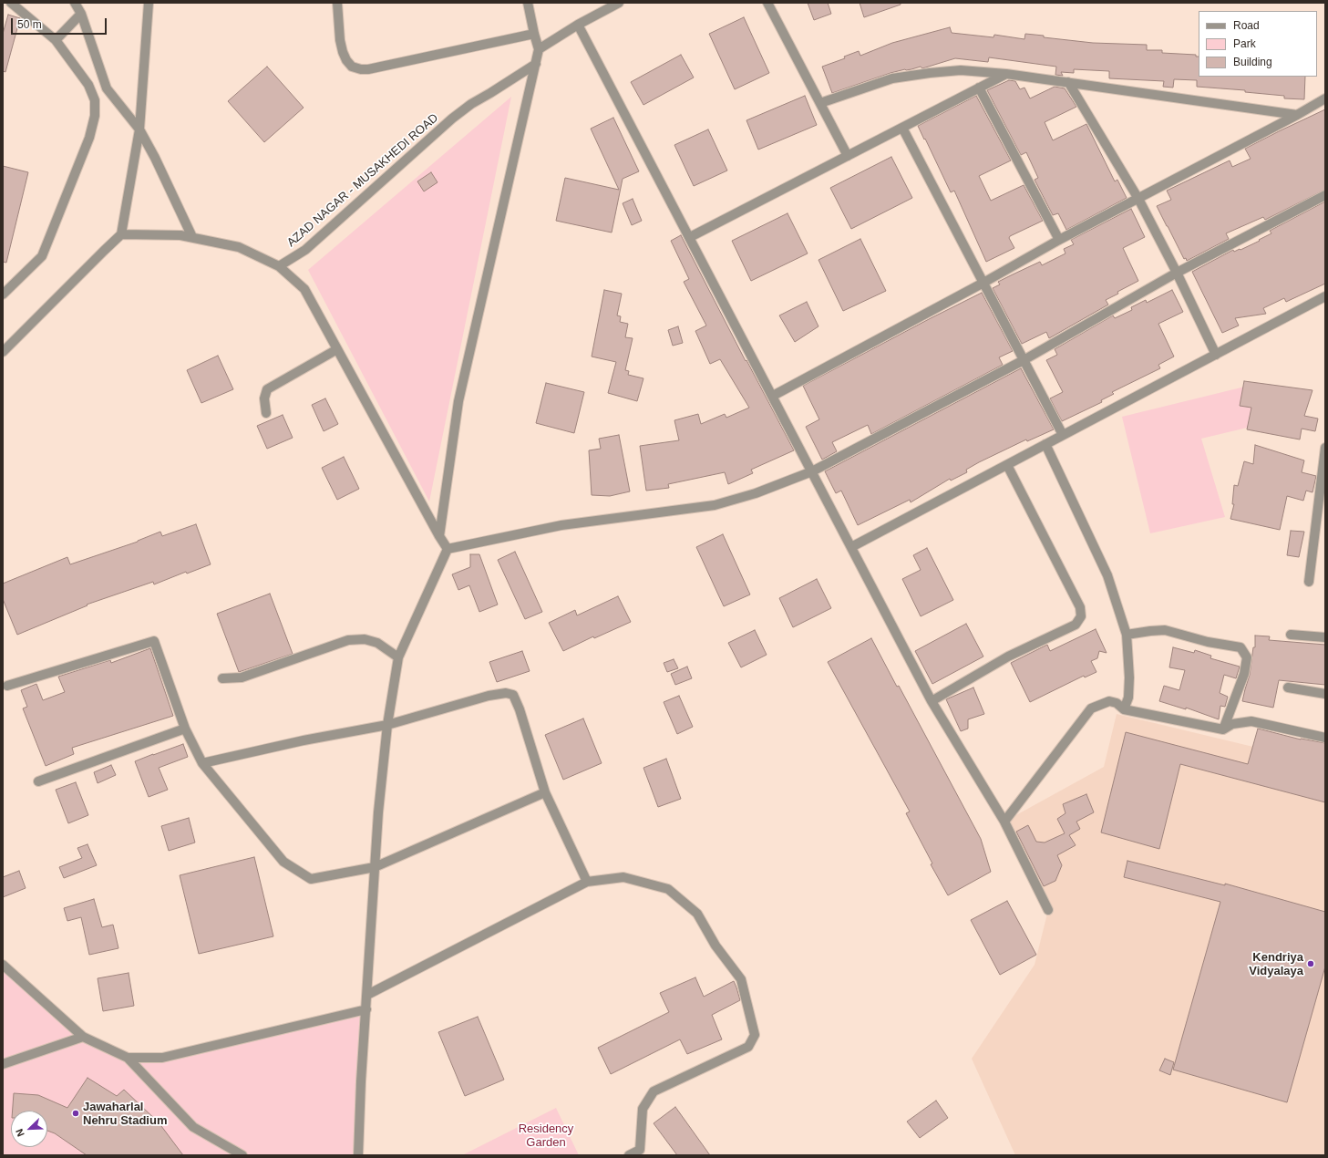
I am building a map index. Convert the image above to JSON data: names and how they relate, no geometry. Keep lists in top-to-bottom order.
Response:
{
  "streets": {
    "street": ["AZAD NAGAR - MUSAKHEDI ROAD"]
  },
  "parks": ["Residency Garden"],
  "places": ["Kendriya Vidyalaya", "Jawaharlal Nehru Stadium"],
  "legend": ["Road", "Park", "Building"],
  "scale_bar": "50 m",
  "north": "bottom left"
}
